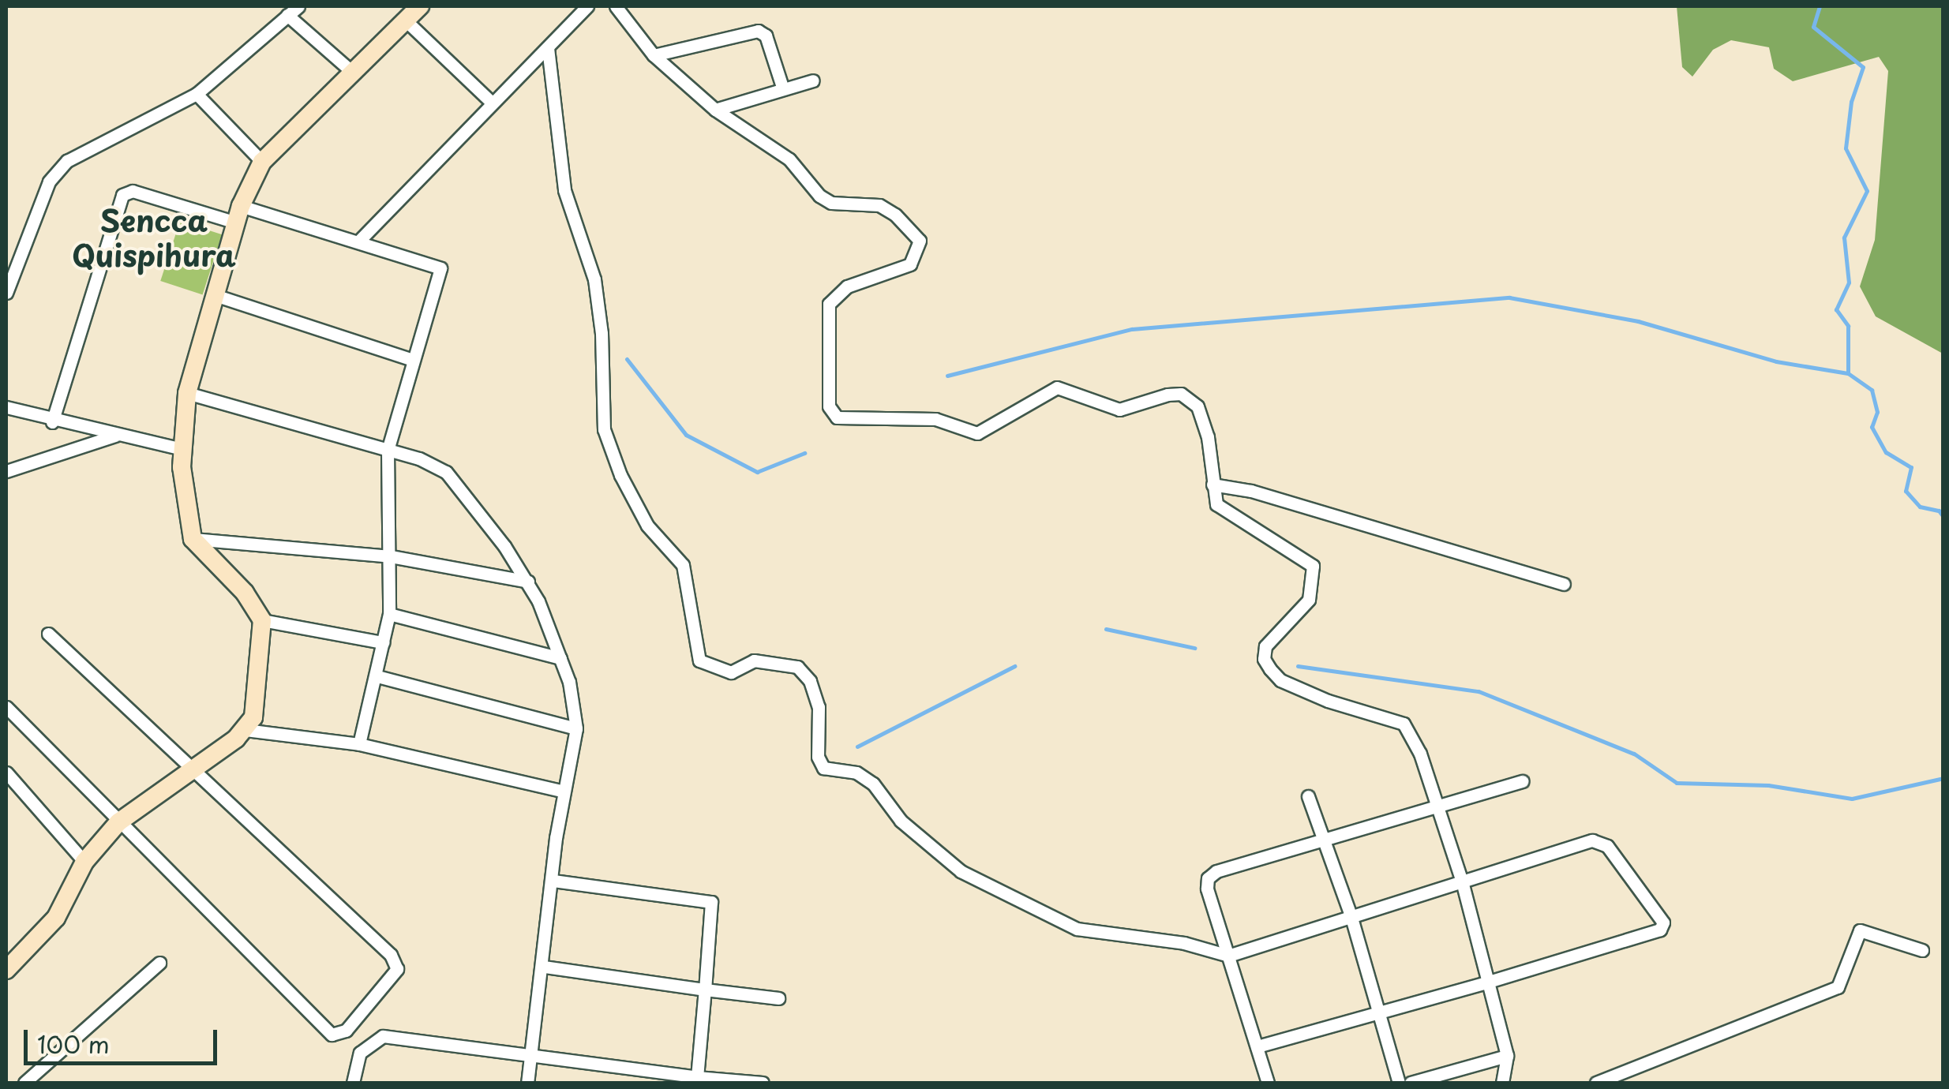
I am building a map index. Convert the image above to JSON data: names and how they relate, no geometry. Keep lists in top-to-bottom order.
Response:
{
  "districts": ["Sencca Quispihura"],
  "scale_bar": "100 m"
}
